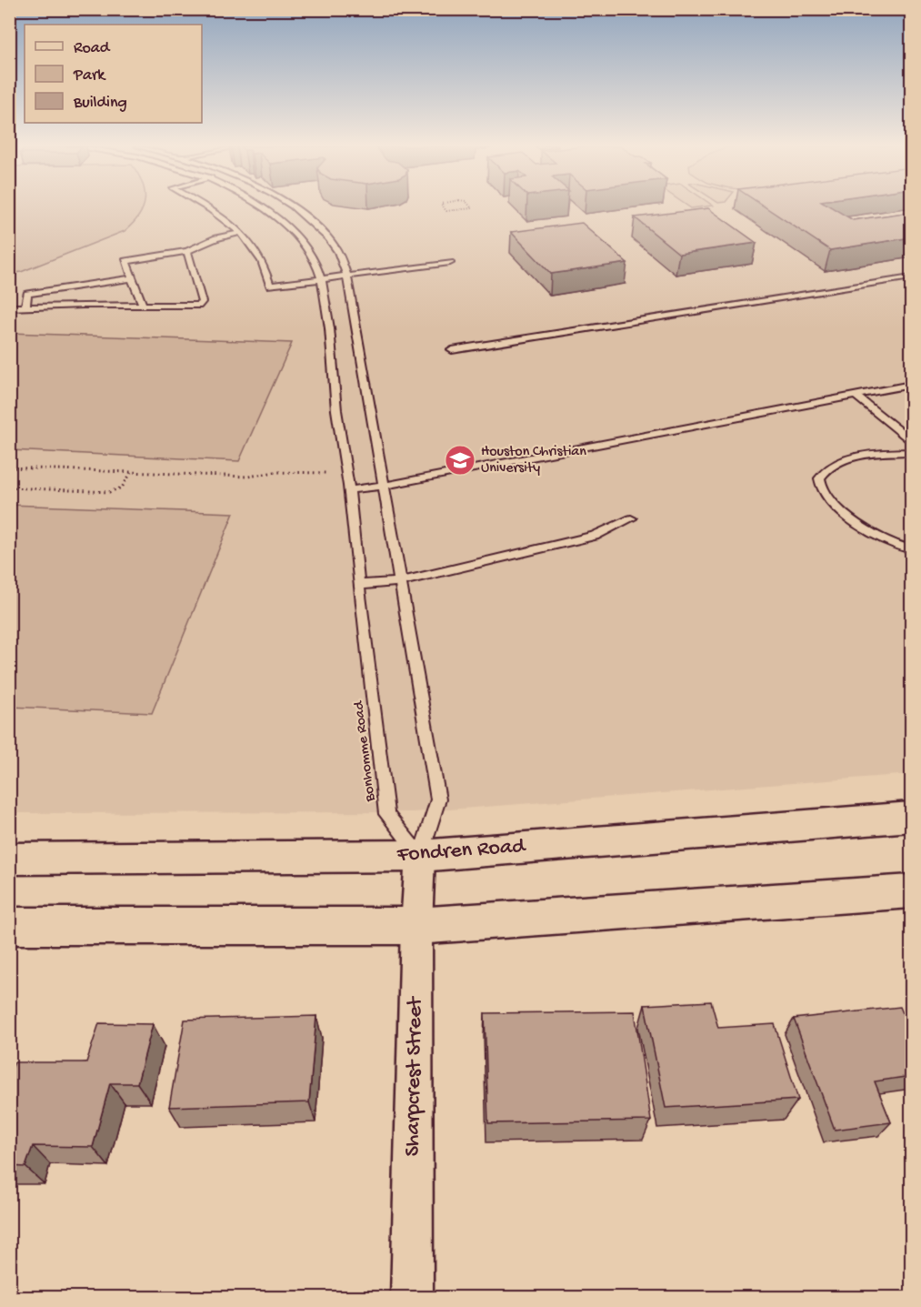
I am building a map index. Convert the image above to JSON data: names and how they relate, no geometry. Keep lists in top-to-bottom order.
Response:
{
  "streets": {
    "main road": ["Fondren Road"],
    "street": ["Sharpcrest Street"],
    "lane": ["Bonhomme Road"]
  },
  "crossings": [
    ["Bonhomme Road", "Fondren Road"],
    ["Bonhomme Road", "Sharpcrest Street"],
    ["Fondren Road", "Sharpcrest Street"]
  ],
  "places": {
    "school or university": ["Houston Christian University"]
  },
  "legend": ["Road", "Park", "Building"]
}
